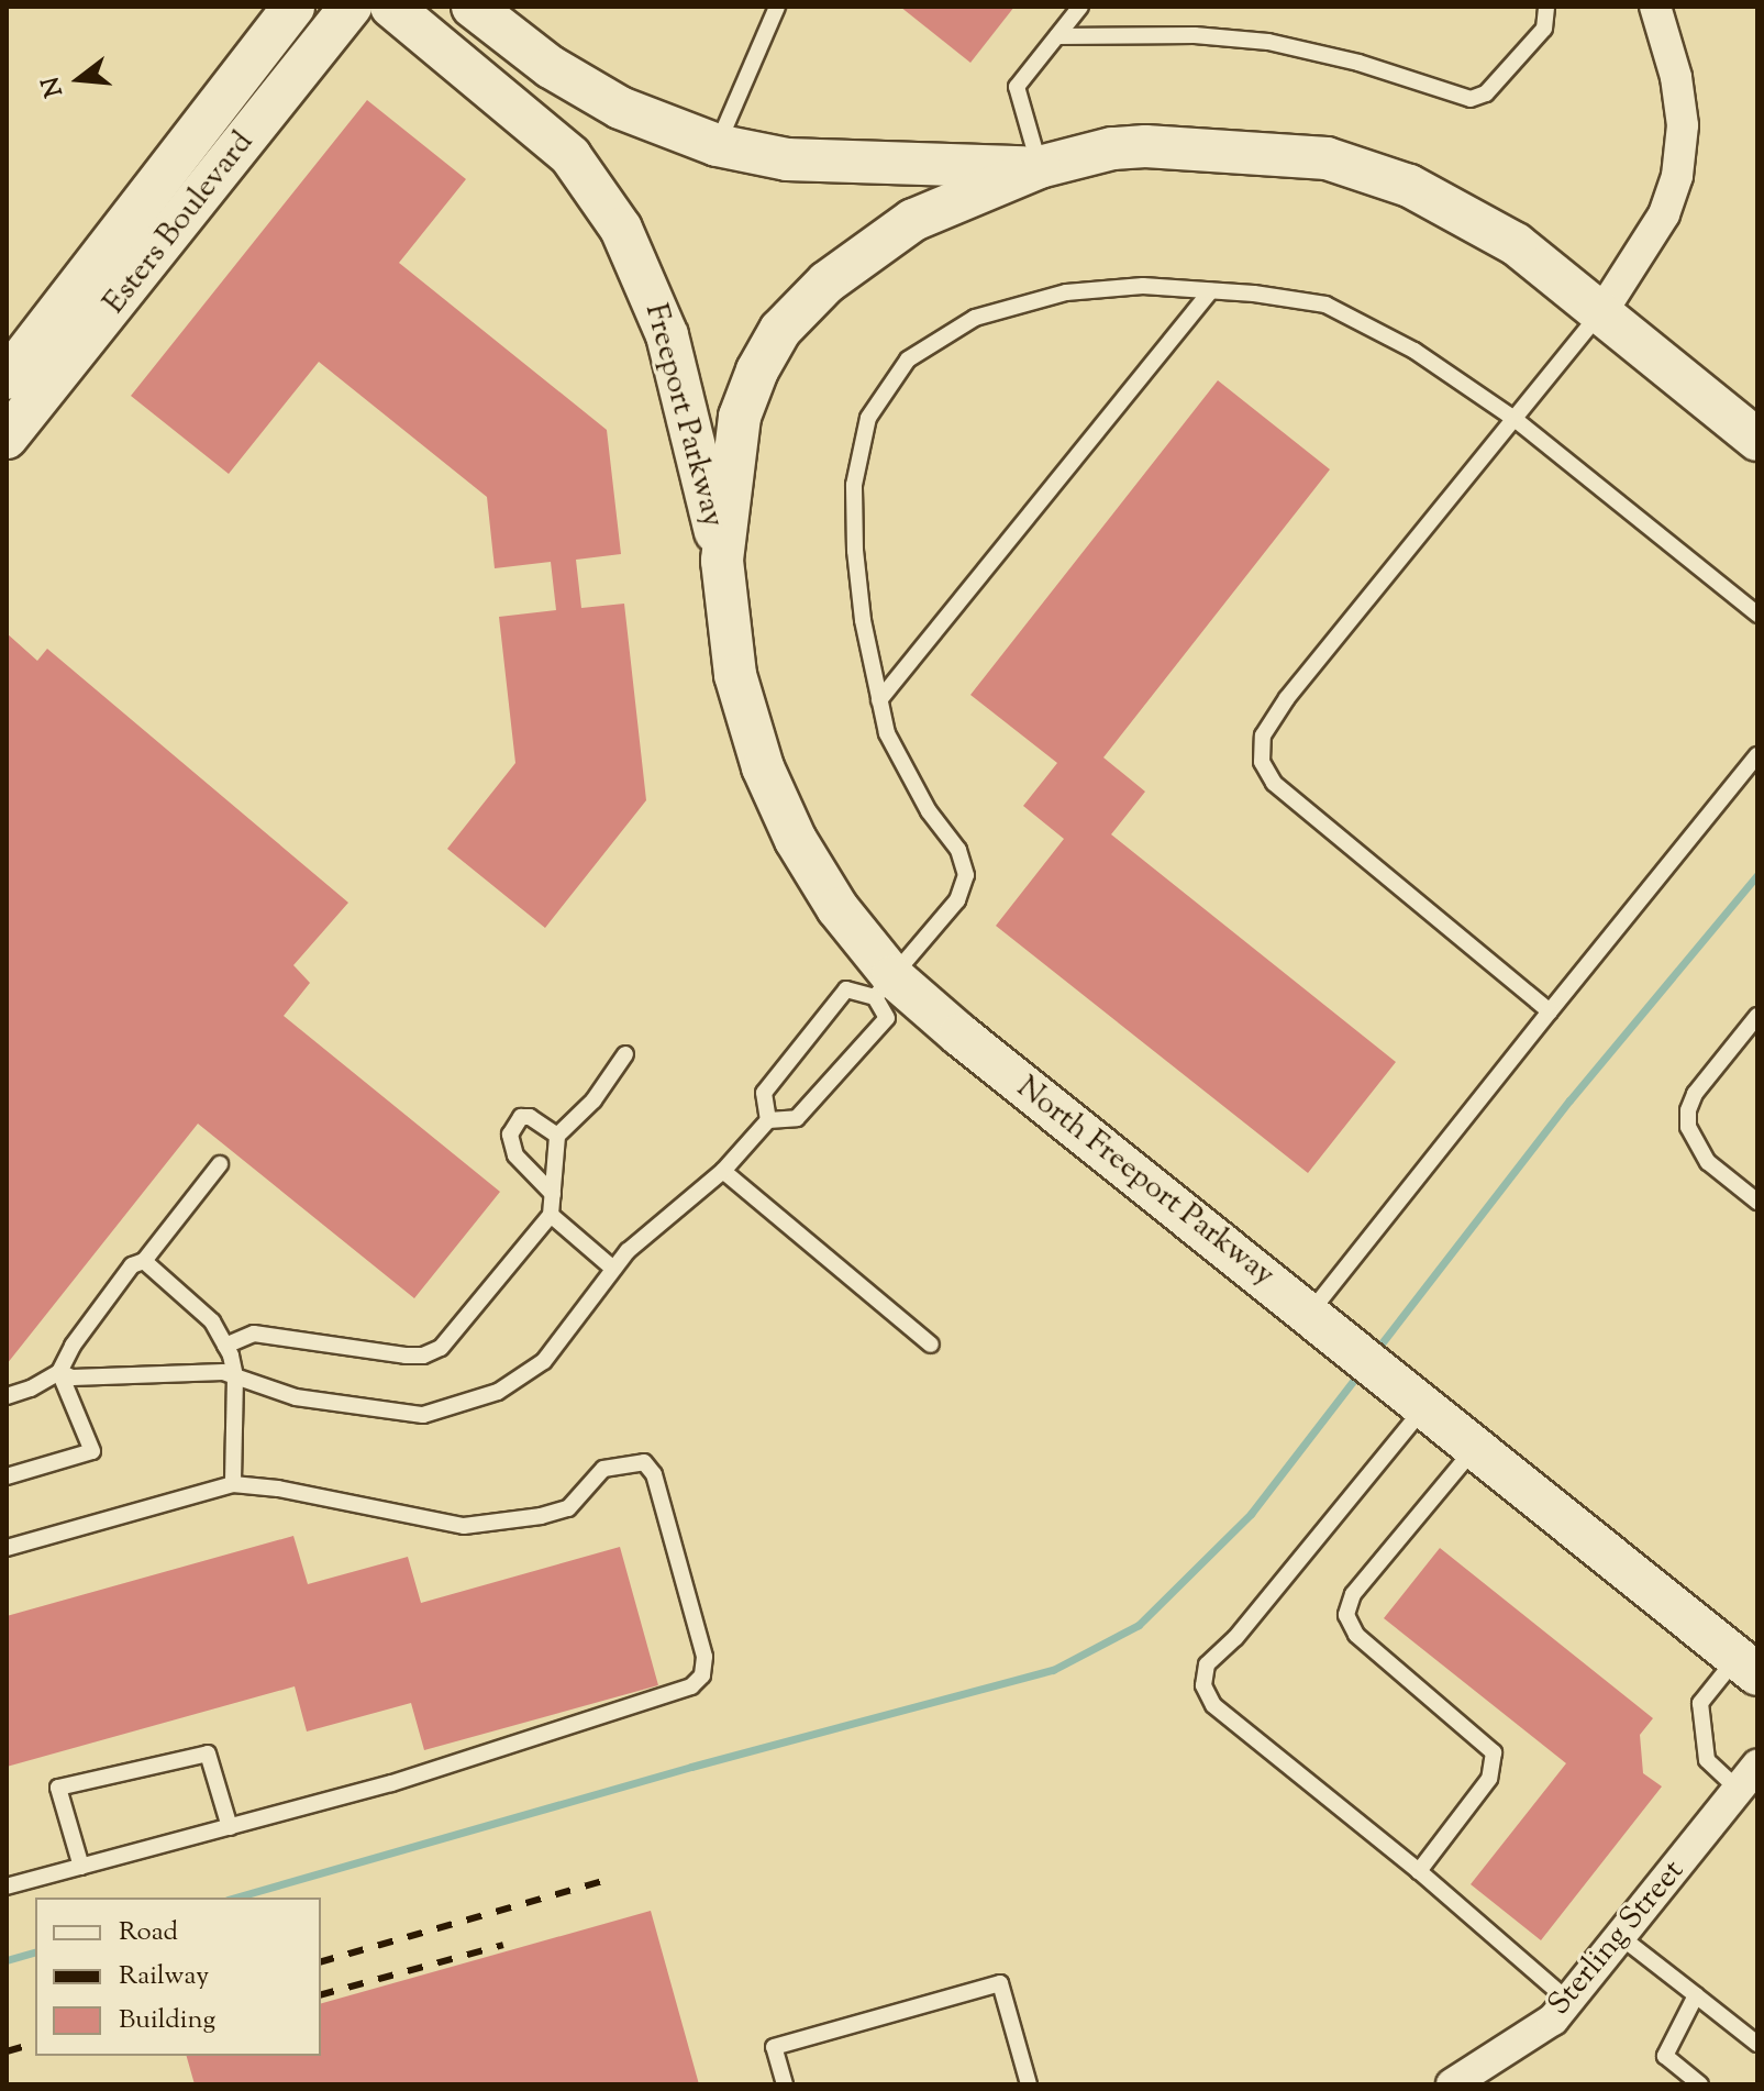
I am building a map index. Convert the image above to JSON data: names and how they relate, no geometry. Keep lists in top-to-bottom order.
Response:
{
  "streets": {
    "main road": ["Esters Boulevard", "Freeport Parkway", "North Freeport Parkway"],
    "street": ["Sterling Street"]
  },
  "crossings": [
    ["Freeport Parkway", "North Freeport Parkway"]
  ],
  "legend": ["Road", "Railway", "Building"],
  "north": "left"
}
